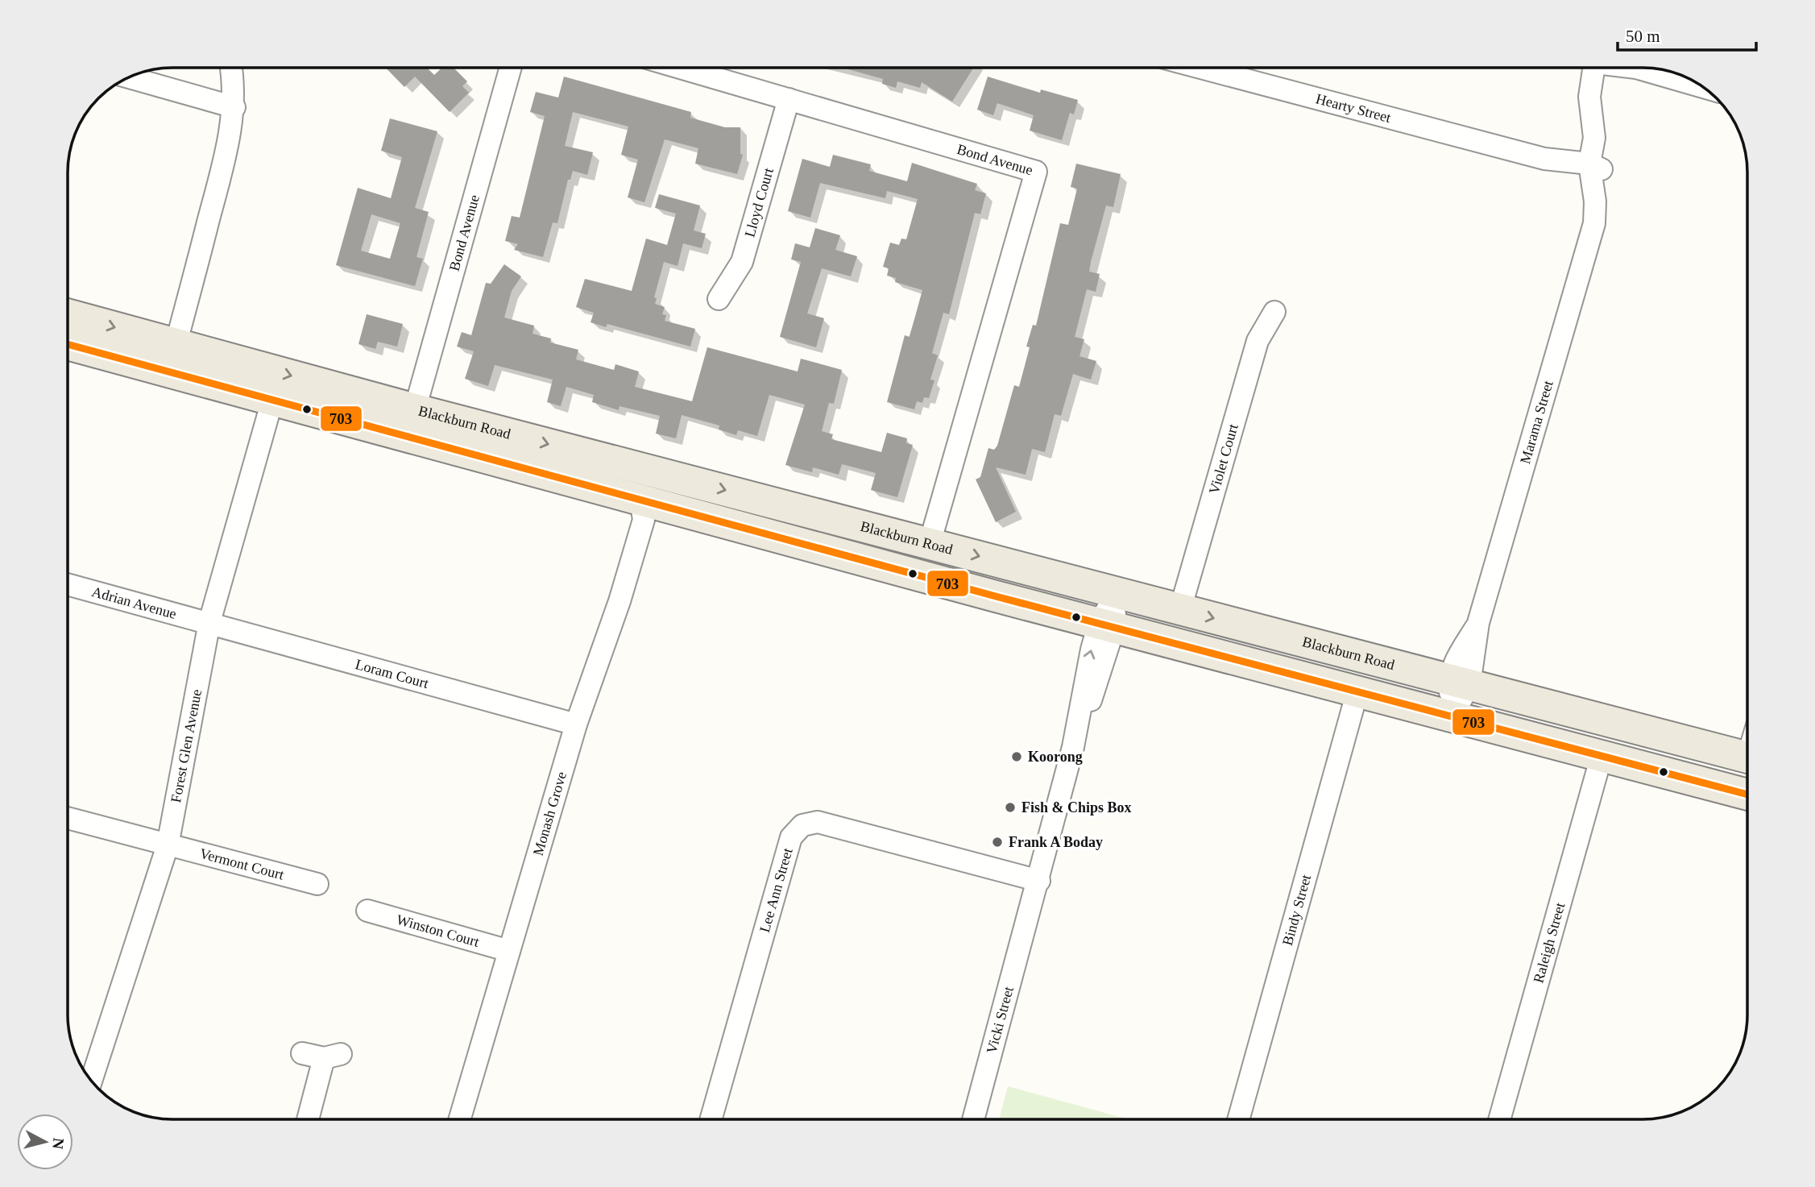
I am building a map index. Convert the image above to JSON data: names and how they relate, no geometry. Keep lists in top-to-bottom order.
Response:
{
  "streets": {
    "main road": ["Blackburn Road"],
    "street": [
      "Hearty Street",
      "Bond Avenue",
      "Lloyd Court",
      "Marama Street",
      "Violet Court",
      "Adrian Avenue",
      "Loram Court",
      "Forest Glen Avenue",
      "Monash Grove",
      "Vermont Court",
      "Lee Ann Street",
      "Bindy Street",
      "Winston Court",
      "Raleigh Street",
      "Vicki Street"
    ]
  },
  "crossings": [
    ["Hearty Street", "Marama Street"],
    ["Bond Avenue", "Lloyd Court"],
    ["Bond Avenue", "Blackburn Road"],
    ["Blackburn Road", "Marama Street"],
    ["Blackburn Road", "Violet Court"],
    ["Blackburn Road", "Forest Glen Avenue"],
    ["Blackburn Road", "Monash Grove"],
    ["Blackburn Road", "Bindy Street"],
    ["Blackburn Road", "Raleigh Street"],
    ["Blackburn Road", "Vicki Street"],
    ["Adrian Avenue", "Loram Court"],
    ["Adrian Avenue", "Forest Glen Avenue"],
    ["Loram Court", "Forest Glen Avenue"],
    ["Loram Court", "Monash Grove"],
    ["Forest Glen Avenue", "Vermont Court"],
    ["Monash Grove", "Winston Court"],
    ["Lee Ann Street", "Vicki Street"]
  ],
  "places": ["Koorong", "Fish & Chips Box", "Frank A Boday"],
  "lines": ["transit line 703"],
  "scale_bar": "50 m",
  "north": "right"
}
